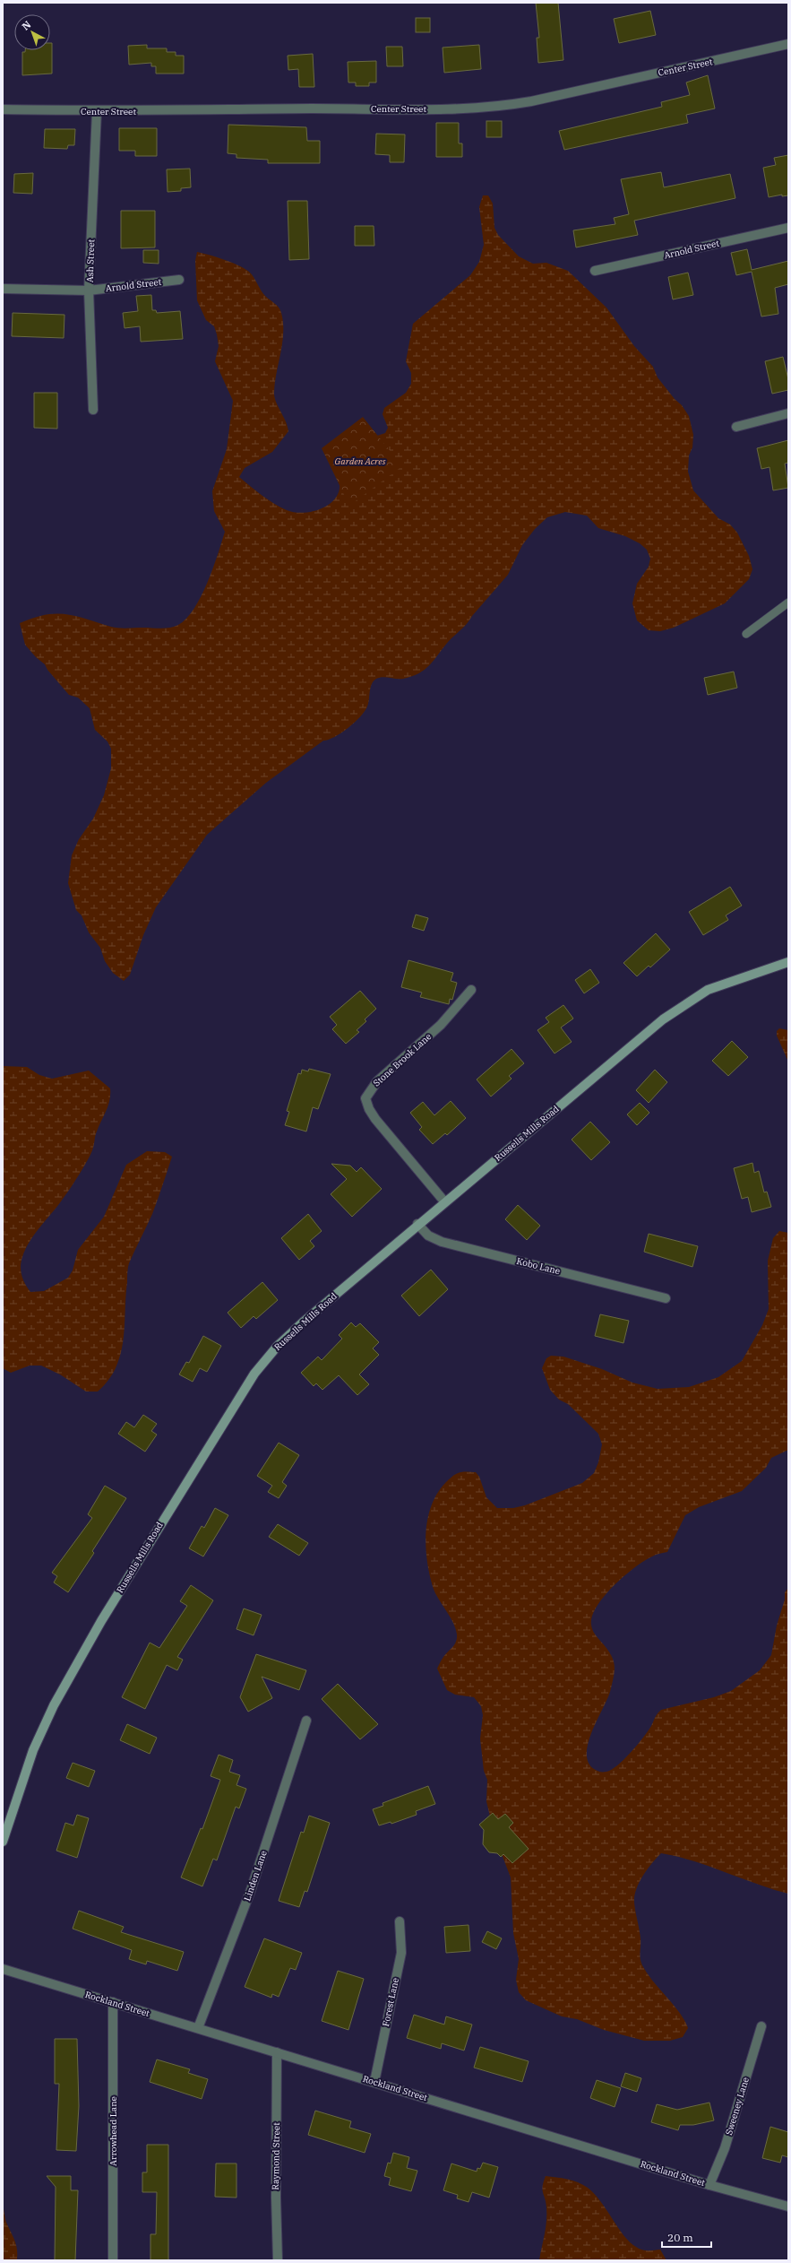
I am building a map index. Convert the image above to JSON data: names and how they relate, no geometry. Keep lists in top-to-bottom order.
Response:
{
  "streets": {
    "main road": ["Russells Mills Road"],
    "street": [
      "Center Street",
      "Arnold Street",
      "Ash Street",
      "Stone Brook Lane",
      "Kobo Lane",
      "Linden Lane",
      "Forest Lane",
      "Rockland Street",
      "Sweeney Lane",
      "Arrowhead Lane",
      "Raymond Street"
    ]
  },
  "crossings": [
    ["Center Street", "Ash Street"],
    ["Arnold Street", "Ash Street"],
    ["Stone Brook Lane", "Russells Mills Road"],
    ["Russells Mills Road", "Kobo Lane"],
    ["Linden Lane", "Rockland Street"],
    ["Forest Lane", "Rockland Street"],
    ["Rockland Street", "Sweeney Lane"],
    ["Rockland Street", "Arrowhead Lane"],
    ["Rockland Street", "Raymond Street"]
  ],
  "parks": ["Garden Acres"],
  "scale_bar": "20 m",
  "north": "top left"
}
